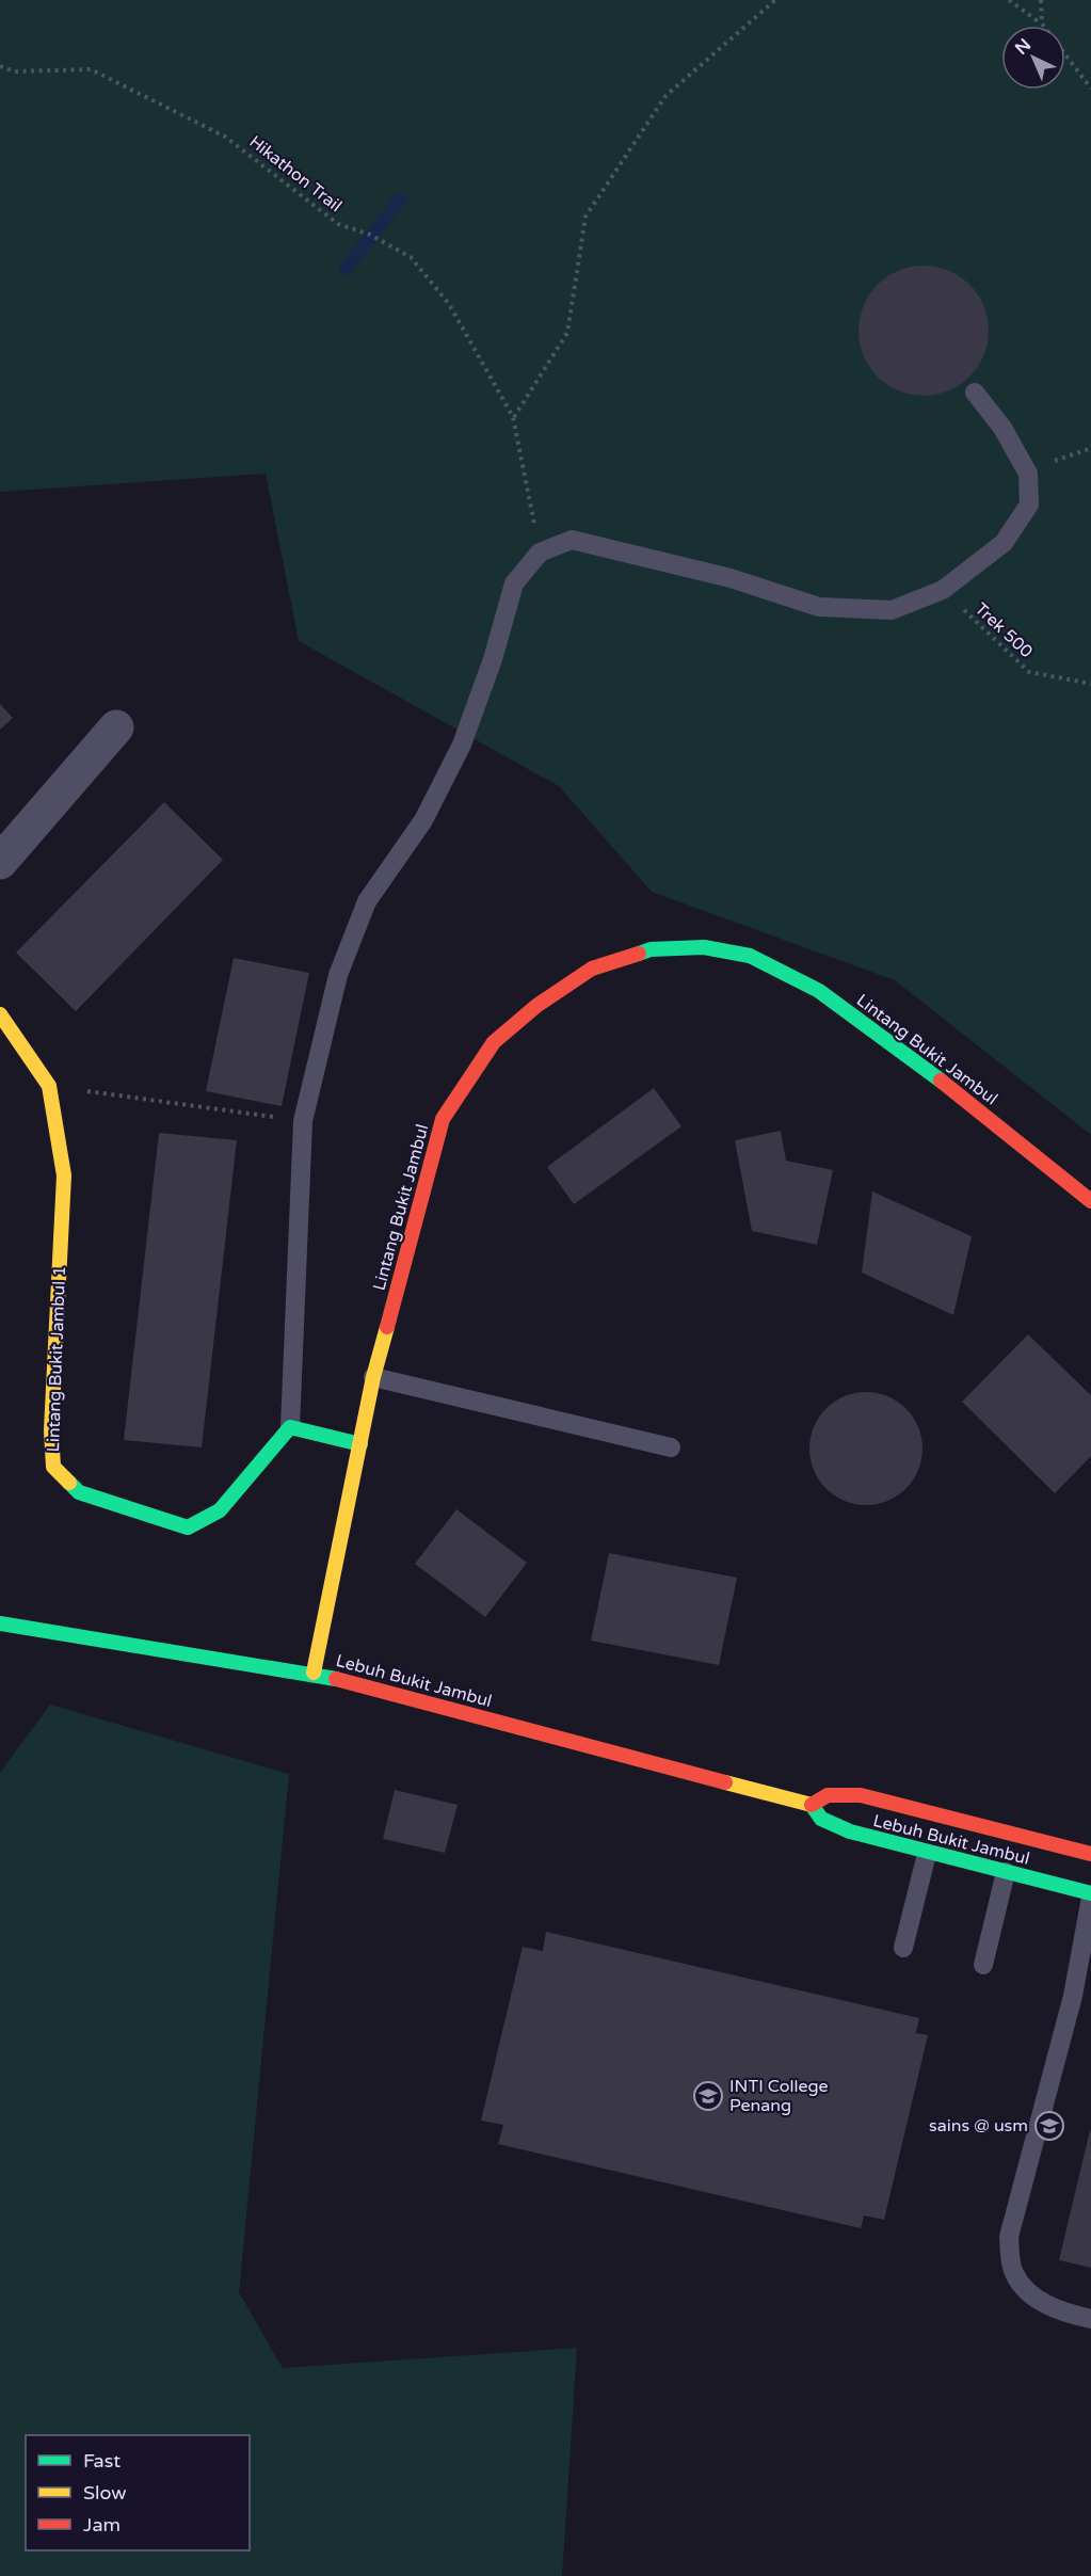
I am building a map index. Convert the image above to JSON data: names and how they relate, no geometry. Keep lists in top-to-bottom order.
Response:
{
  "streets": {
    "street": ["Lintang Bukit Jambul", "Lintang Bukit Jambul 1", "Lebuh Bukit Jambul"],
    "path": ["Hikathon Trail", "Trek 500"]
  },
  "crossings": [
    ["Lintang Bukit Jambul", "Lebuh Bukit Jambul"]
  ],
  "places": {
    "school or university": ["INTI College Penang", "sains @ usm"]
  },
  "legend": ["Fast", "Slow", "Jam"],
  "north": "top left"
}
